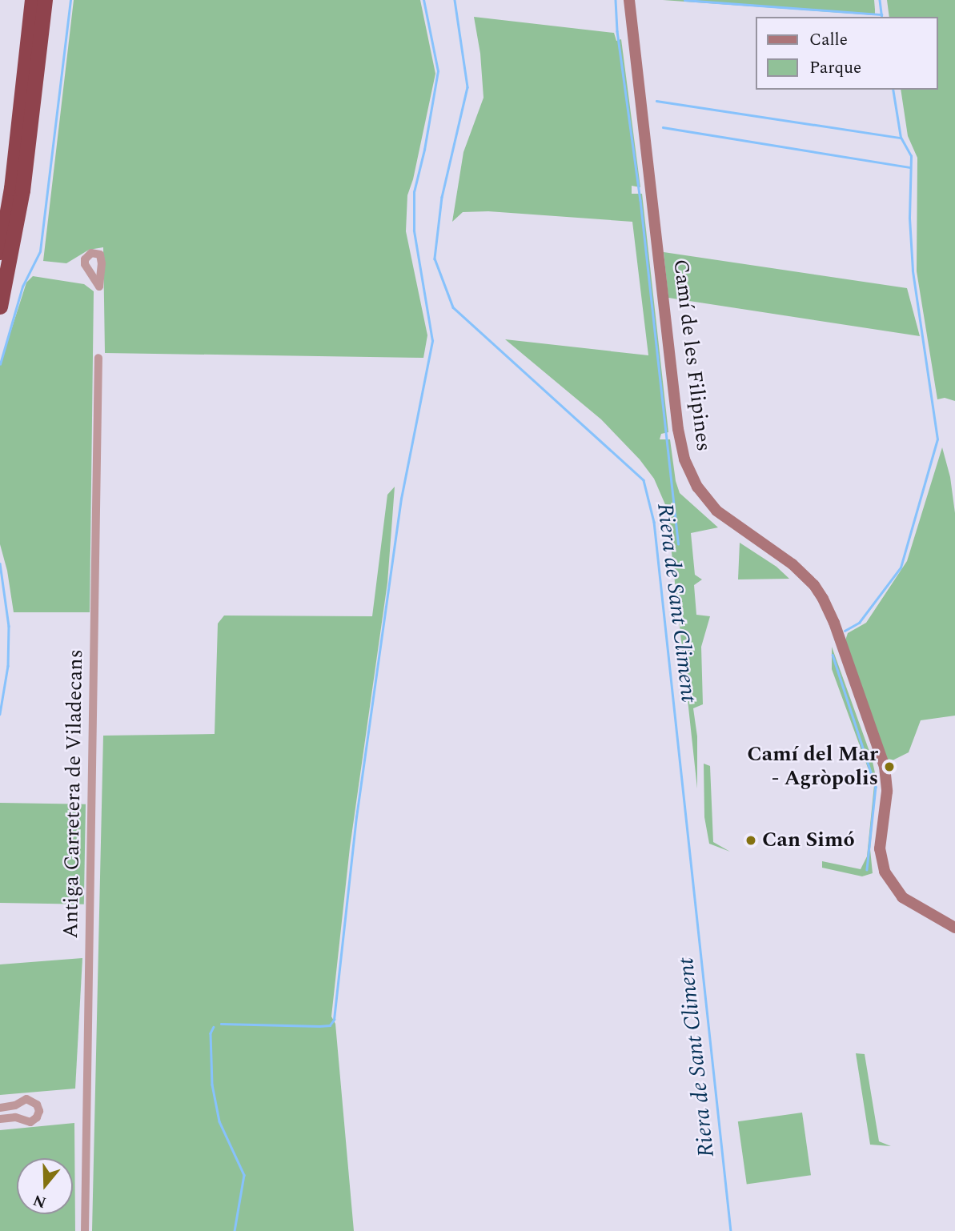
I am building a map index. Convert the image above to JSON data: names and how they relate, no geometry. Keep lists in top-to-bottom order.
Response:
{
  "streets": {
    "main road": ["Camí de les Filipines"],
    "street": ["Antiga Carretera de Viladecans"]
  },
  "water": ["Riera de Sant Climent"],
  "places": ["Camí del Mar - Agròpolis", "Can Simó"],
  "legend": ["Calle", "Parque"],
  "north": "bottom"
}
